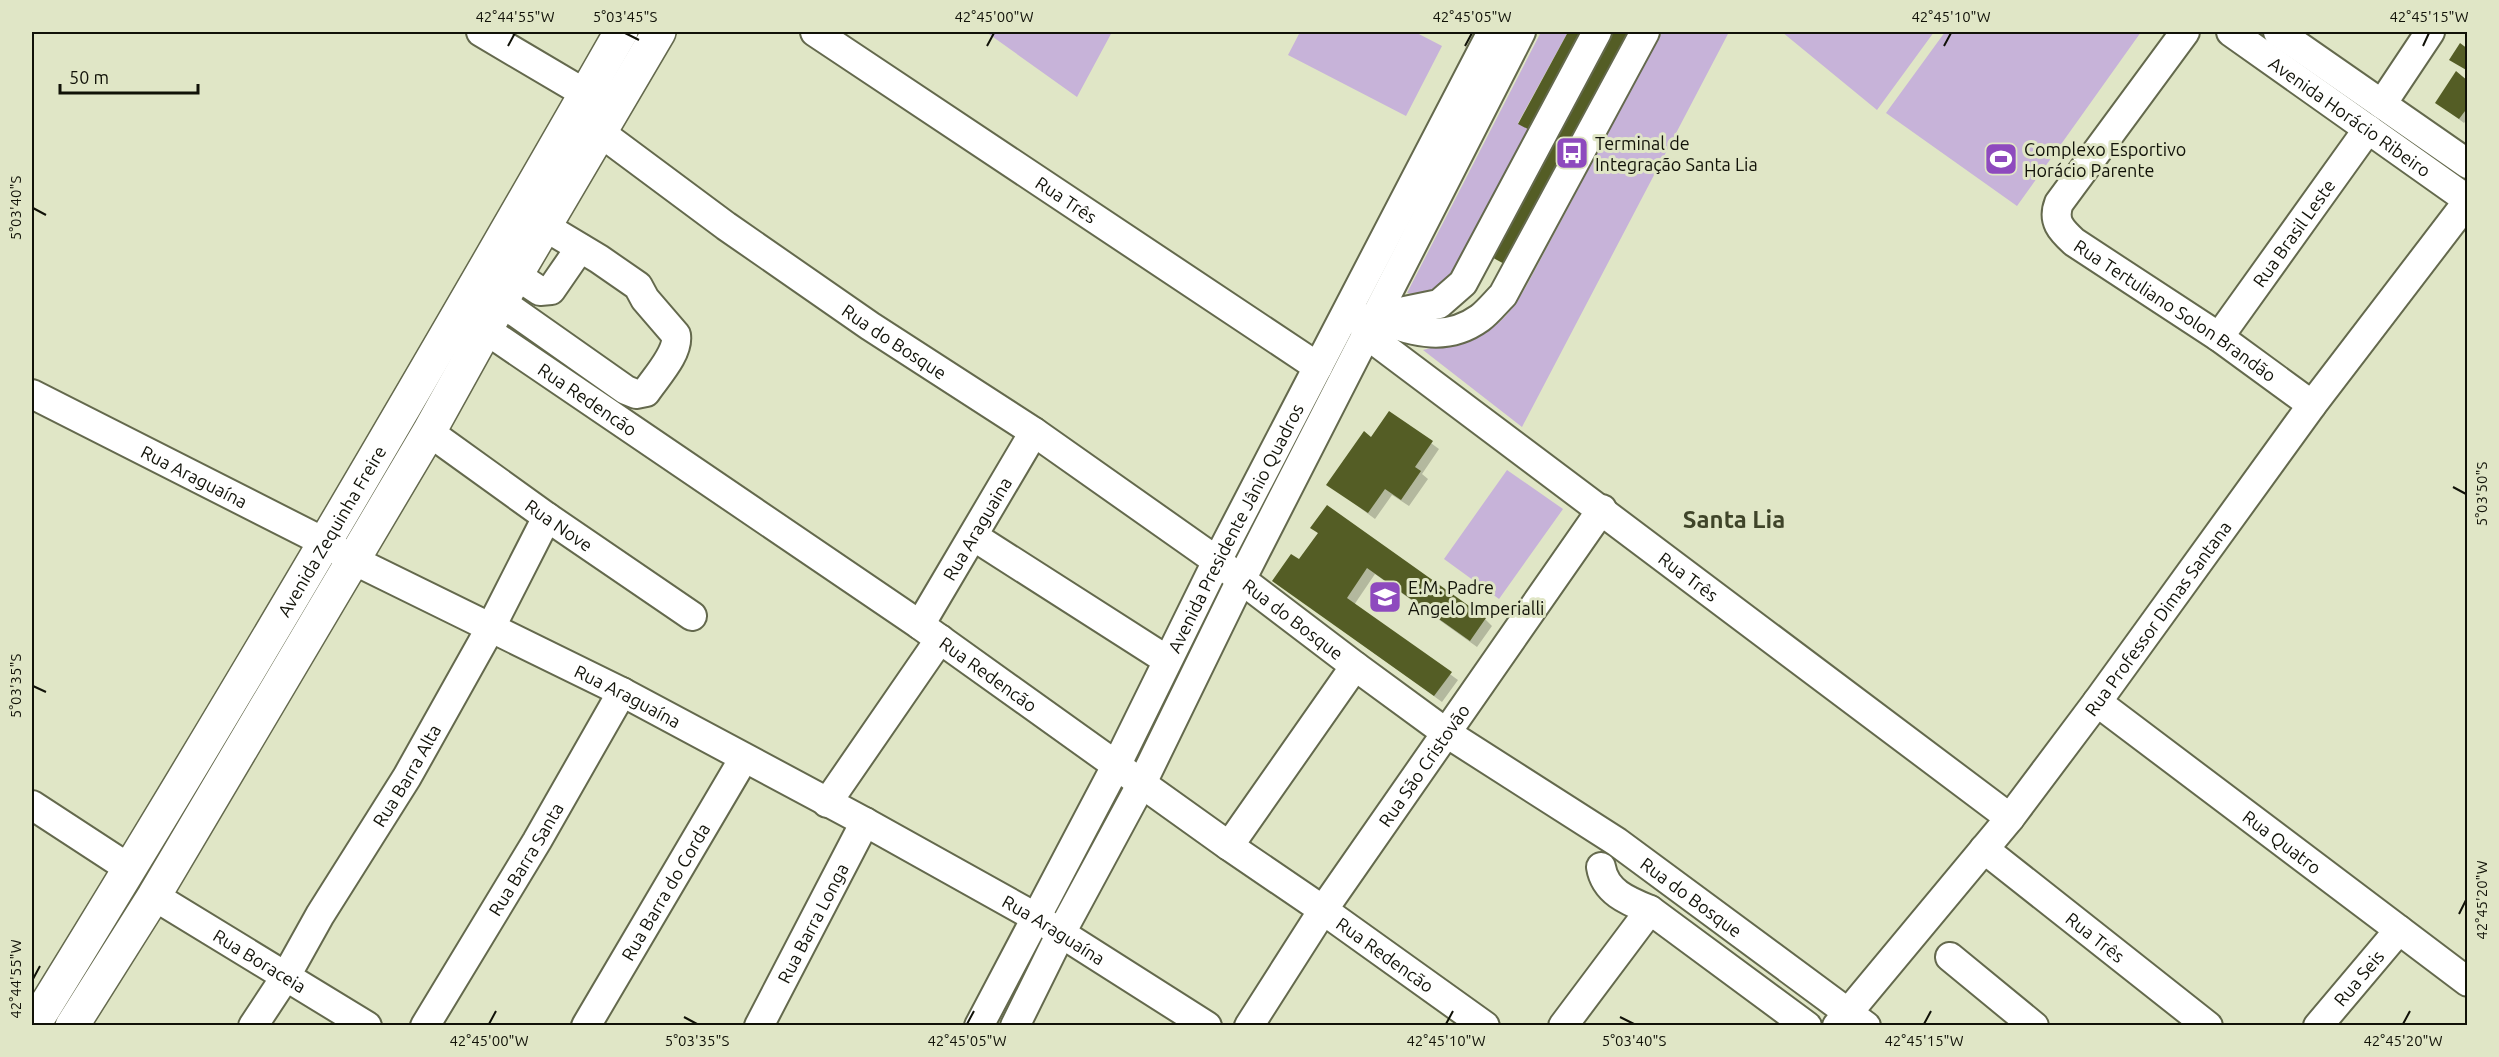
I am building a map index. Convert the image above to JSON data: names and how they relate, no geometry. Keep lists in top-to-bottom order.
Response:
{
  "streets": {
    "main road": ["Avenida Zequinha Freire"],
    "street": [
      "Avenida Horácio Ribeiro",
      "Rua Três",
      "Rua Brasil Leste",
      "Rua Tertuliano Solon Brandão",
      "Rua do Bosque",
      "Rua Redencão",
      "Rua Araguaína",
      "Rua Nove",
      "Rua Araguaina",
      "Avenida Presidente Jânio Quadros",
      "Rua Professor Dimas Santana",
      "Rua São Cristovão",
      "Rua Barra Alta",
      "Rua Quatro",
      "Rua Barra Santa",
      "Rua Barra do Corda",
      "Rua Barra Longa",
      "Rua Boraceia",
      "Rua Seis"
    ]
  },
  "crossings": [
    ["Avenida Horácio Ribeiro", "Rua Brasil Leste"],
    ["Avenida Horácio Ribeiro", "Rua Professor Dimas Santana"],
    ["Rua Três", "Avenida Presidente Jânio Quadros"],
    ["Rua Três", "Rua Professor Dimas Santana"],
    ["Rua Três", "Rua São Cristovão"],
    ["Rua Brasil Leste", "Rua Tertuliano Solon Brandão"],
    ["Rua Tertuliano Solon Brandão", "Rua Professor Dimas Santana"],
    ["Rua do Bosque", "Rua Araguaina"],
    ["Rua do Bosque", "Avenida Presidente Jânio Quadros"],
    ["Rua do Bosque", "Avenida Zequinha Freire"],
    ["Rua do Bosque", "Rua Professor Dimas Santana"],
    ["Rua do Bosque", "Rua São Cristovão"],
    ["Rua Redencão", "Rua Araguaina"],
    ["Rua Redencão", "Avenida Presidente Jânio Quadros"],
    ["Rua Redencão", "Avenida Zequinha Freire"],
    ["Rua Redencão", "Rua São Cristovão"],
    ["Rua Araguaína", "Rua Araguaina"],
    ["Rua Araguaína", "Avenida Presidente Jânio Quadros"],
    ["Rua Araguaína", "Avenida Zequinha Freire"],
    ["Rua Araguaína", "Rua Barra Alta"],
    ["Rua Araguaína", "Rua Barra Santa"],
    ["Rua Araguaína", "Rua Barra do Corda"],
    ["Rua Araguaína", "Rua Barra Longa"],
    ["Rua Nove", "Avenida Zequinha Freire"],
    ["Rua Nove", "Rua Barra Alta"],
    ["Avenida Zequinha Freire", "Rua Boraceia"],
    ["Rua Professor Dimas Santana", "Rua Quatro"],
    ["Rua Barra Alta", "Rua Boraceia"],
    ["Rua Quatro", "Rua Seis"]
  ],
  "districts": ["Santa Lia"],
  "places": {
    "bus stop": ["Terminal de Integração Santa Lia"],
    "sports": ["Complexo Esportivo Horácio Parente"],
    "school or university": ["E.M. Padre Angelo Imperialli"]
  },
  "scale_bar": "50 m",
  "coordinates": [
    "42°44'55\"W",
    "5°03'45\"S",
    "42°45'00\"W",
    "42°45'05\"W",
    "42°45'10\"W",
    "42°45'15\"W",
    "5°03'40\"S",
    "5°03'50\"S",
    "5°03'35\"S",
    "42°45'20\"W"
  ]
}
